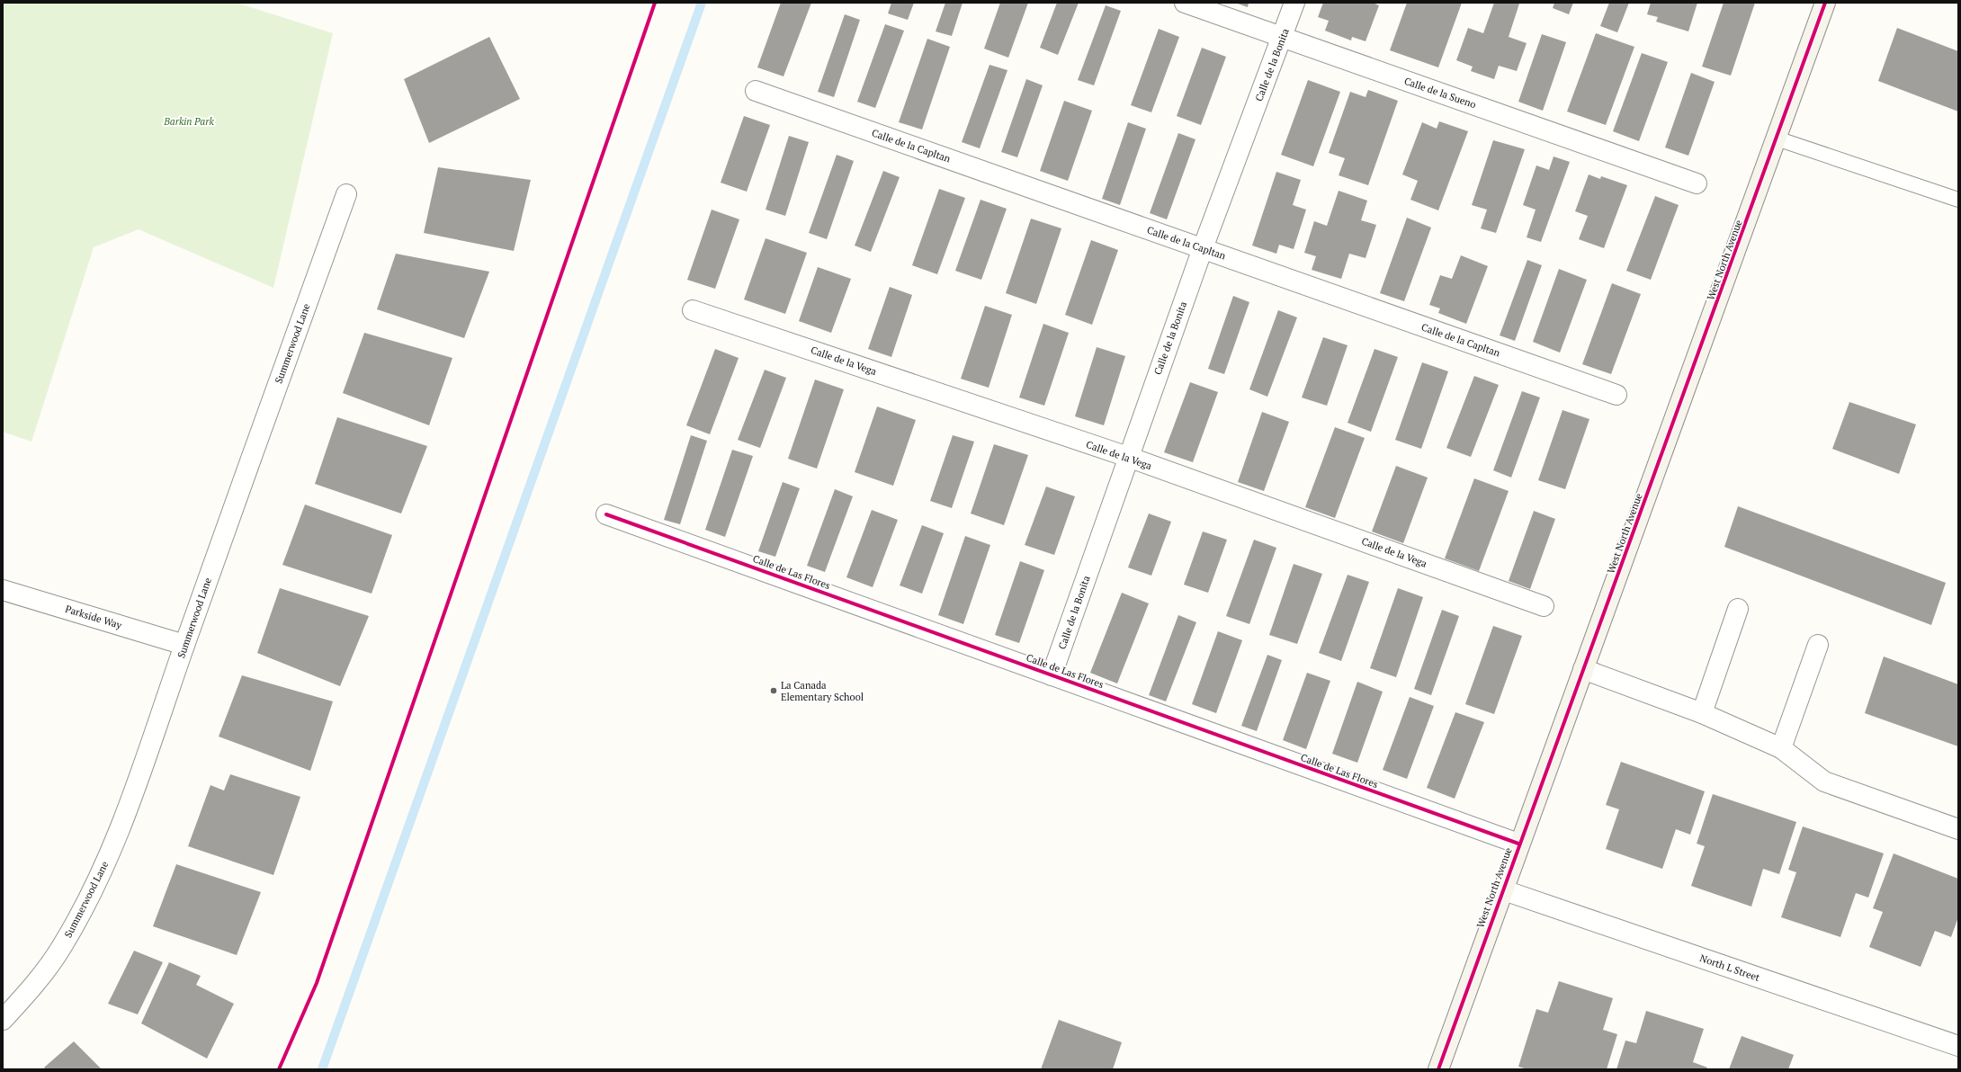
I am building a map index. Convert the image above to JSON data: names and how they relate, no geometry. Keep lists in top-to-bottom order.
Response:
{
  "streets": {
    "street": [
      "Calle de la Bonita",
      "Calle de la Sueno",
      "Calle de la Capltan",
      "West North Avenue",
      "Summerwood Lane",
      "Calle de la Vega",
      "Calle de Las Flores",
      "Parkside Way",
      "North L Street"
    ]
  },
  "crossings": [
    ["Calle de la Bonita", "Calle de la Sueno"],
    ["Calle de la Bonita", "Calle de la Capltan"],
    ["Calle de la Bonita", "Calle de la Vega"],
    ["Calle de la Bonita", "Calle de Las Flores"],
    ["West North Avenue", "Calle de Las Flores"],
    ["West North Avenue", "North L Street"],
    ["Summerwood Lane", "Parkside Way"]
  ],
  "parks": ["Barkin Park"],
  "places": ["La Canada Elementary School"]
}
